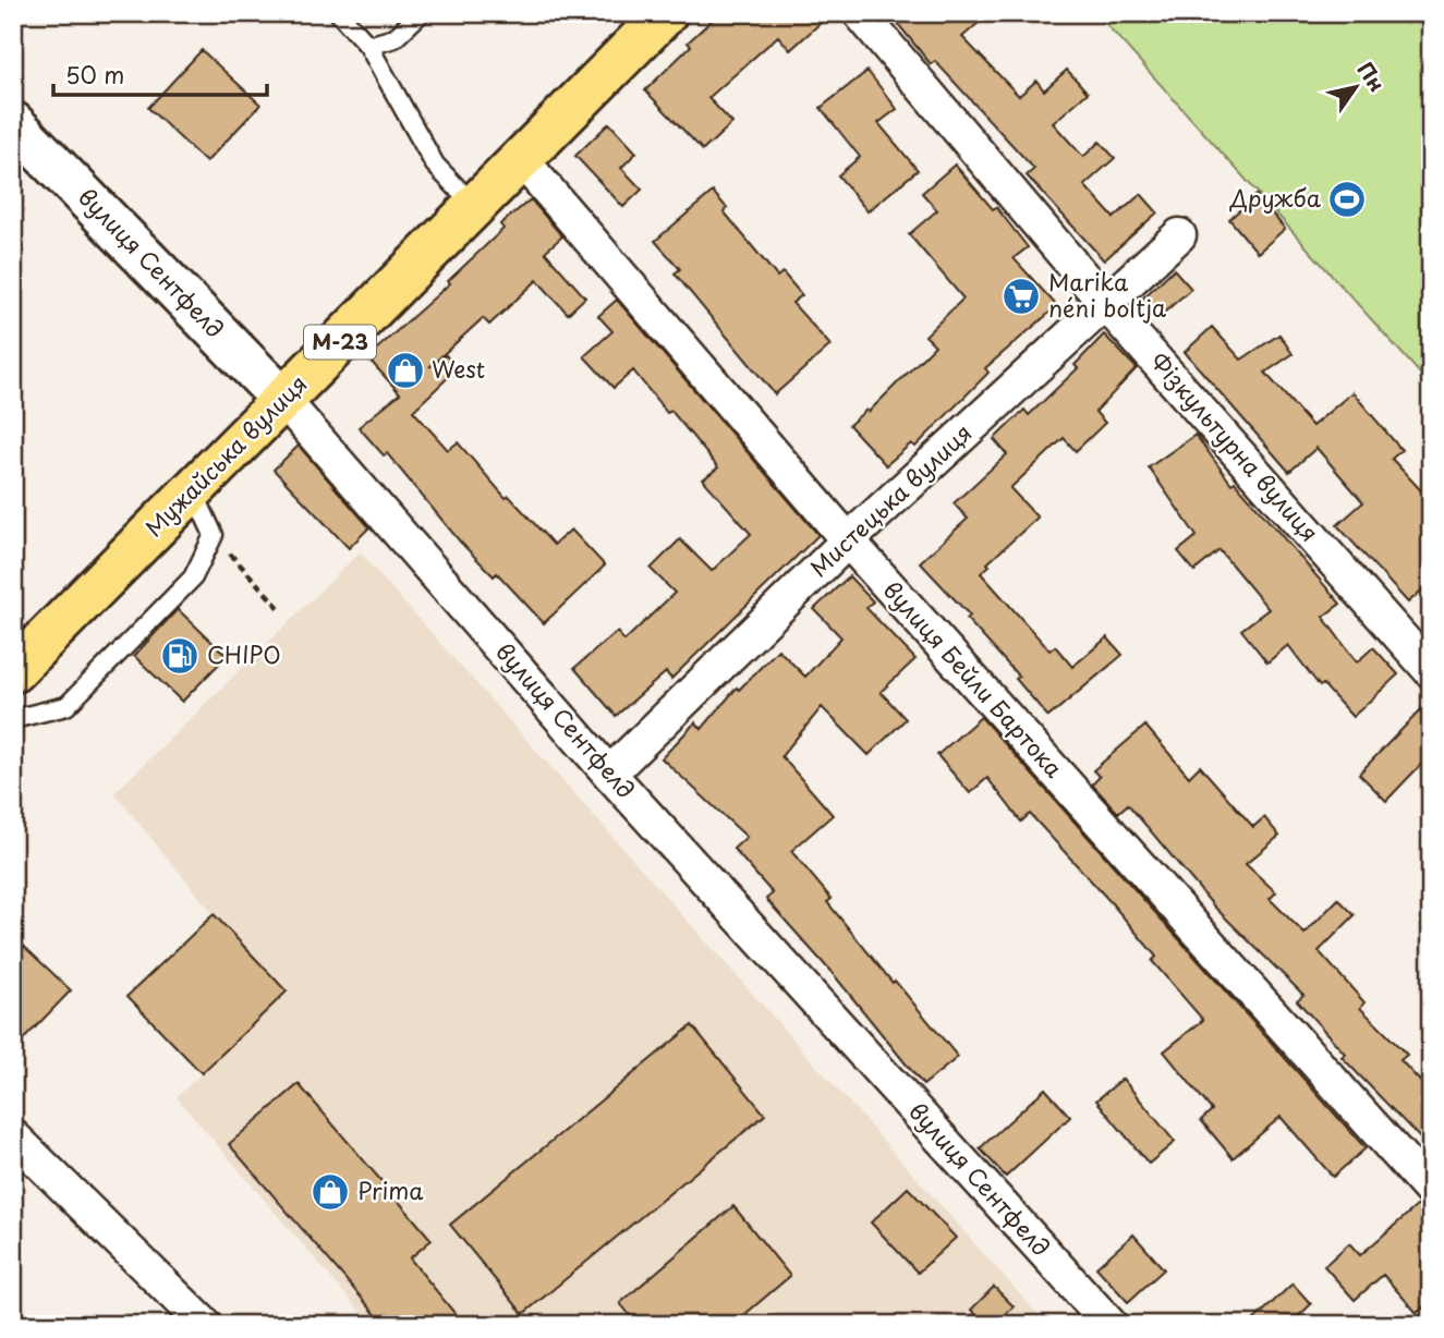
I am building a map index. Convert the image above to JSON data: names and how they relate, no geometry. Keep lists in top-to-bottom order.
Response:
{
  "streets": {
    "highway": ["М-23", "Мужайська вулиця"],
    "street": [
      "вулиця Сентфелд",
      "Фізкультурна вулиця",
      "Мистецька вулиця",
      "вулиця Бейли Бартока"
    ]
  },
  "crossings": [
    ["вулиця Сентфелд", "Мужайська вулиця"],
    ["вулиця Сентфелд", "Мистецька вулиця"],
    ["Фізкультурна вулиця", "Мистецька вулиця"],
    ["Мужайська вулиця", "вулиця Бейли Бартока"],
    ["Мистецька вулиця", "вулиця Бейли Бартока"]
  ],
  "places": {
    "sports": ["Дружба"],
    "supermarket": ["Marika néni boltja"],
    "shop": ["West", "Prima"],
    "fuel station": ["CHIPO"]
  },
  "scale_bar": "50 m",
  "north": "top right"
}
